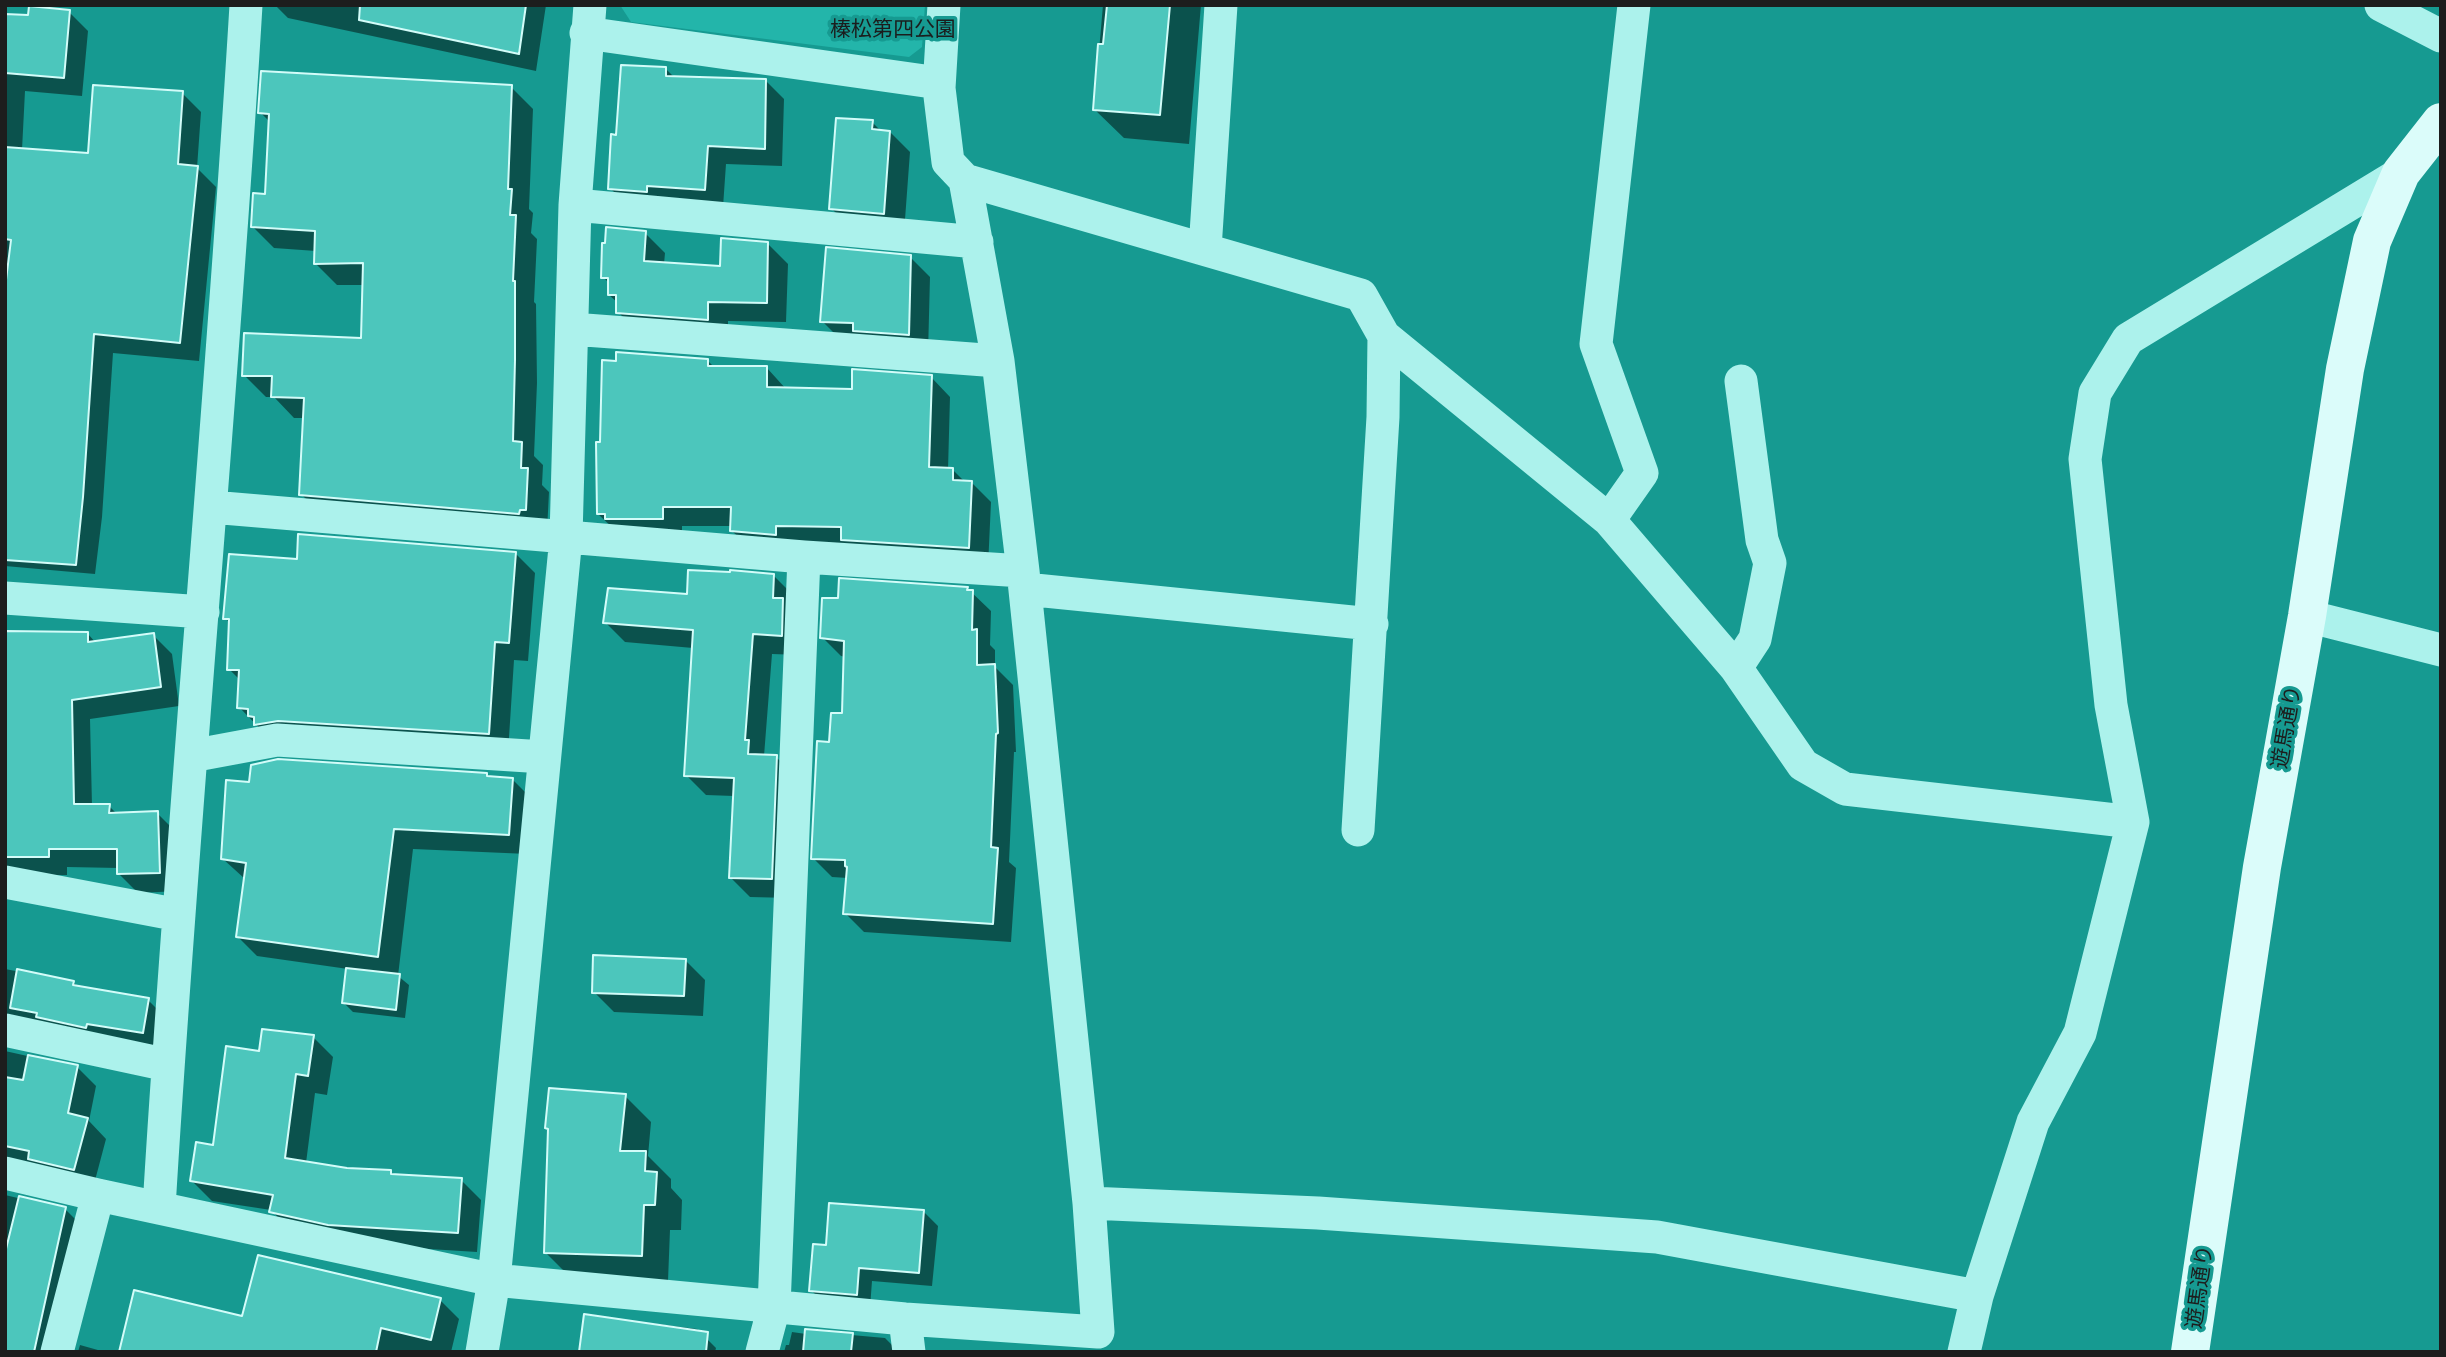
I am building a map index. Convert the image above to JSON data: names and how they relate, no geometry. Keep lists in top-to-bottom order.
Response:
{
  "streets": {
    "street": ["遊馬通り"]
  },
  "parks": ["榛松第四公園"]
}
